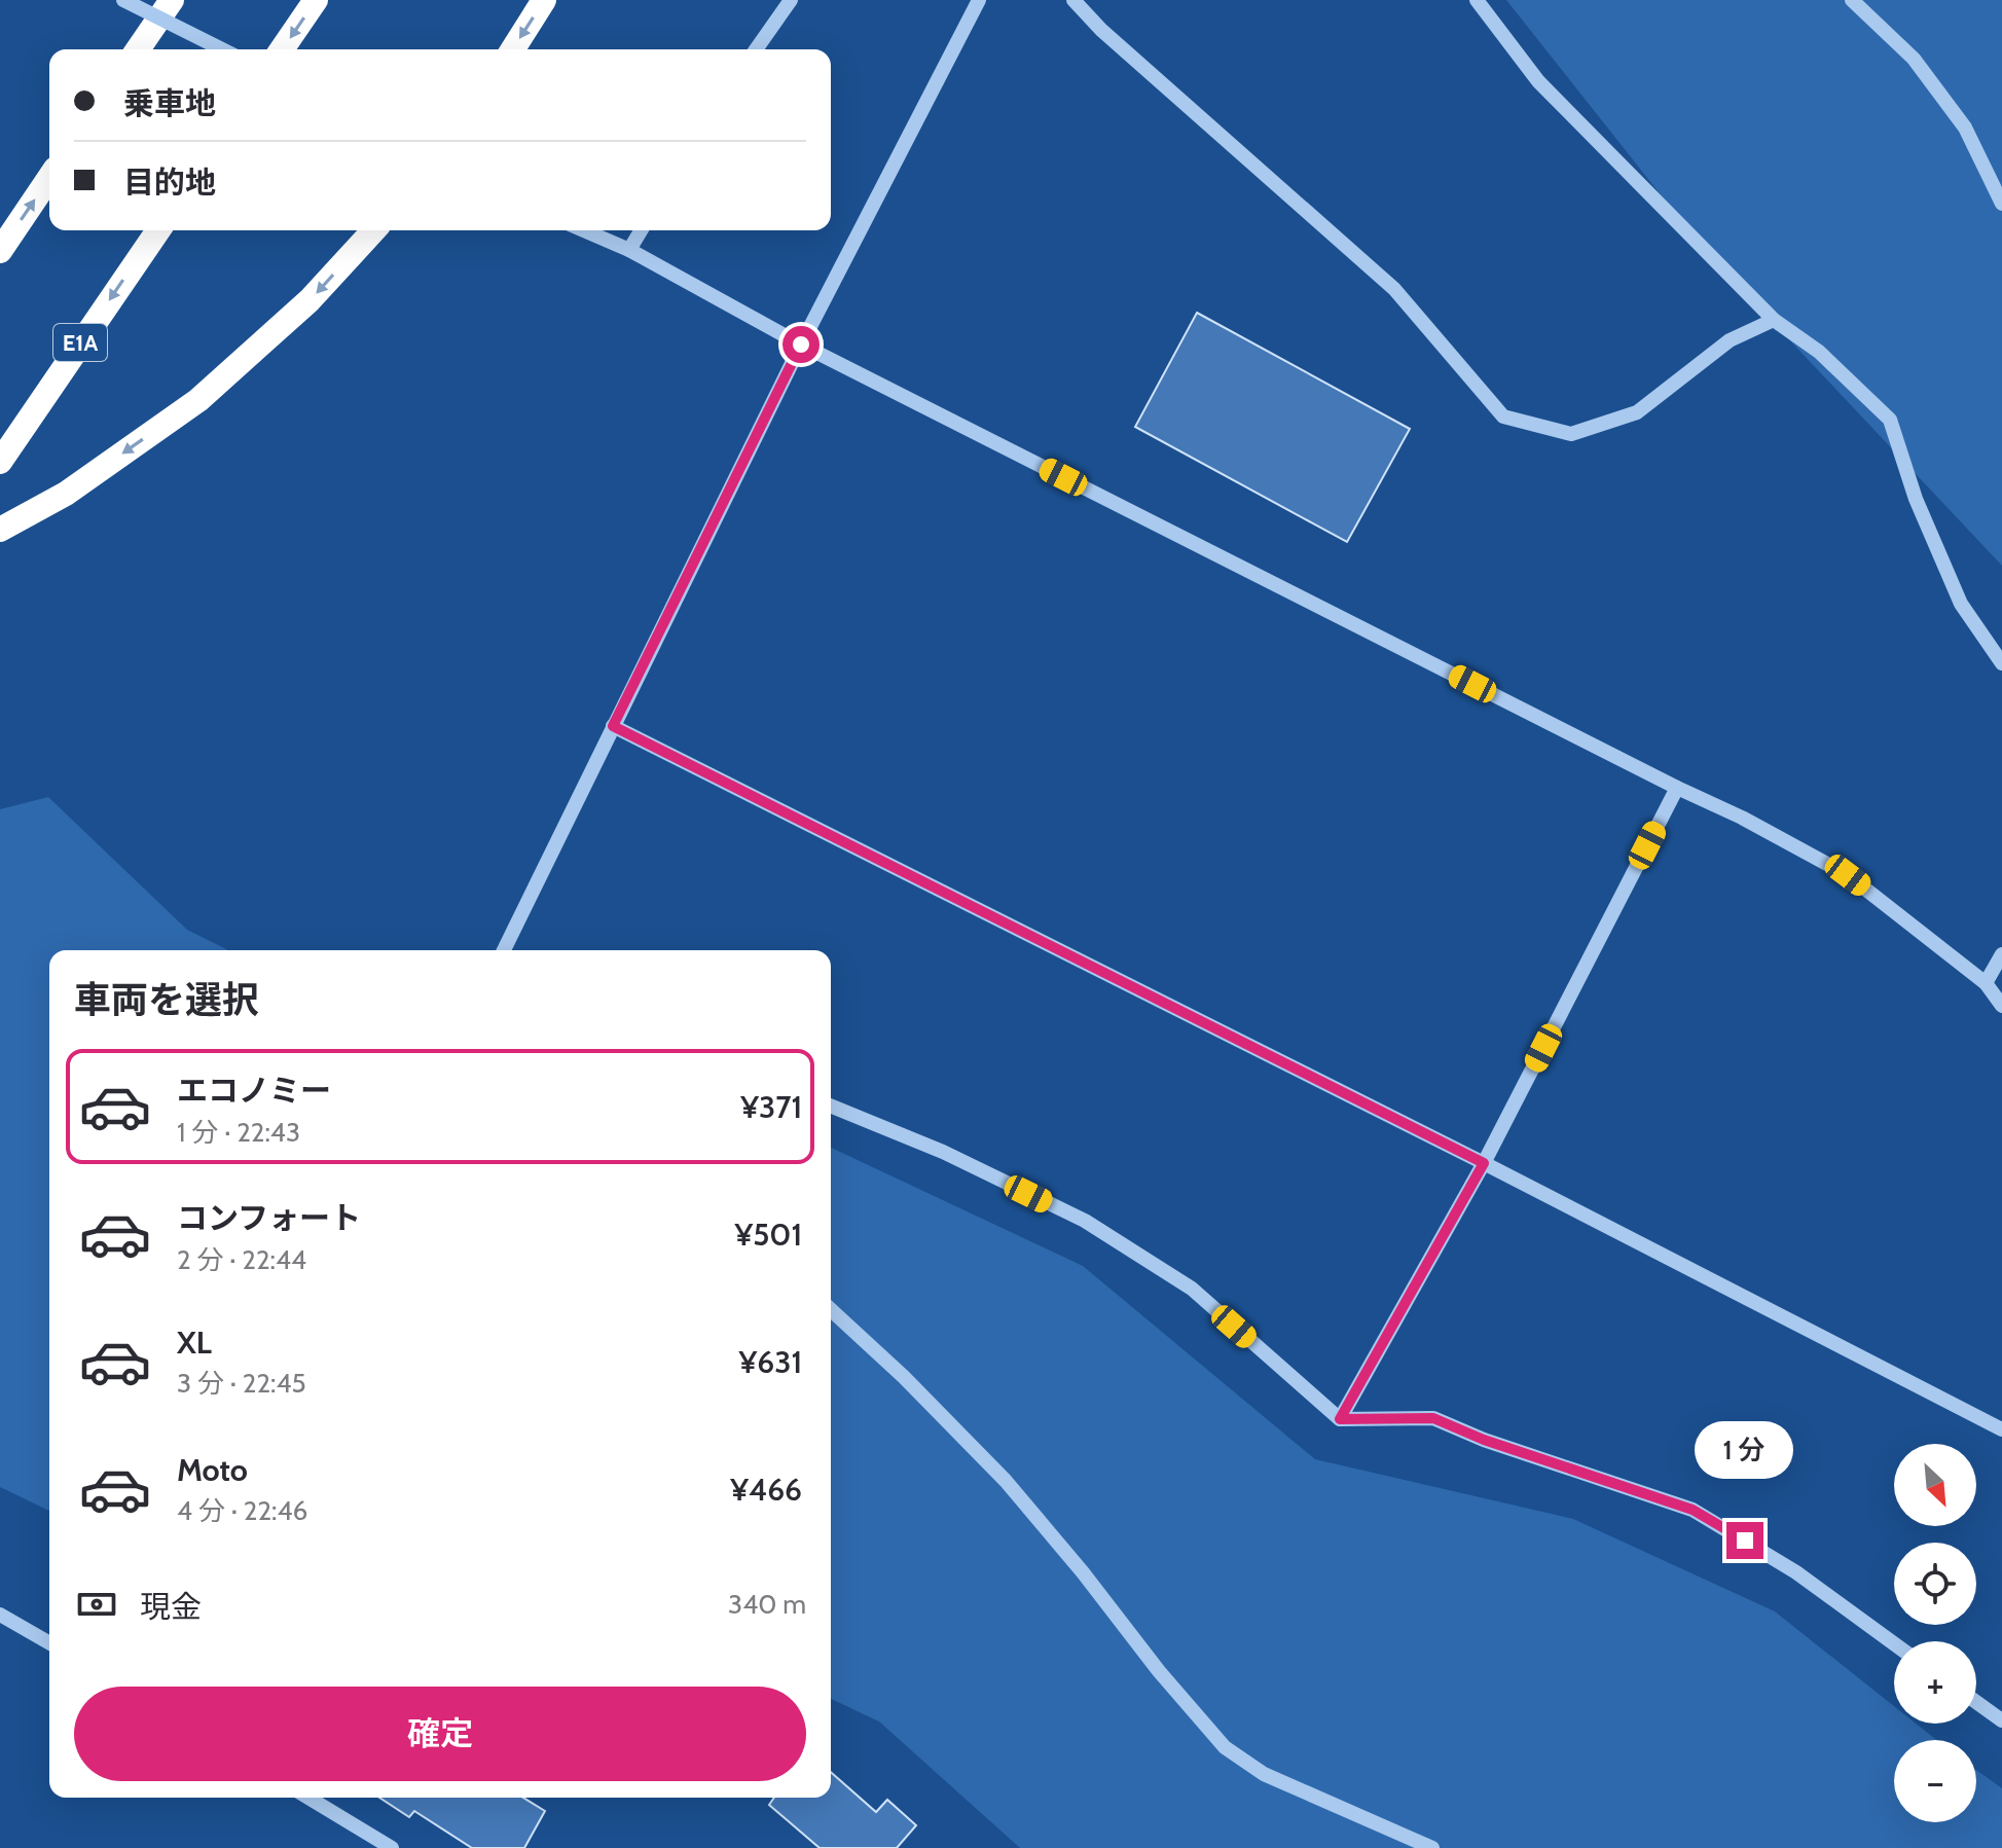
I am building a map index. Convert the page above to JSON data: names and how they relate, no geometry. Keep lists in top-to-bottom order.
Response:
{
  "streets": {
    "highway": ["E1A"]
  },
  "north": "bottom right",
  "page": {
    "banner": ["乗車地", "目的地"],
    "heading": "車両を選択",
    "list": [
      {
        "name": "エコノミー",
        "note": "1 分 · 22:43",
        "value": "¥371"
      },
      {
        "name": "コンフォート",
        "note": "2 分 · 22:44",
        "value": "¥501"
      },
      {
        "name": "XL",
        "note": "3 分 · 22:45",
        "value": "¥631"
      },
      {
        "name": "Moto",
        "note": "4 分 · 22:46",
        "value": "¥466"
      }
    ],
    "bubble": "1 分",
    "map_buttons": ["+", "−"],
    "pay": ["現金", "340 m"],
    "buttons": "確定"
  }
}
